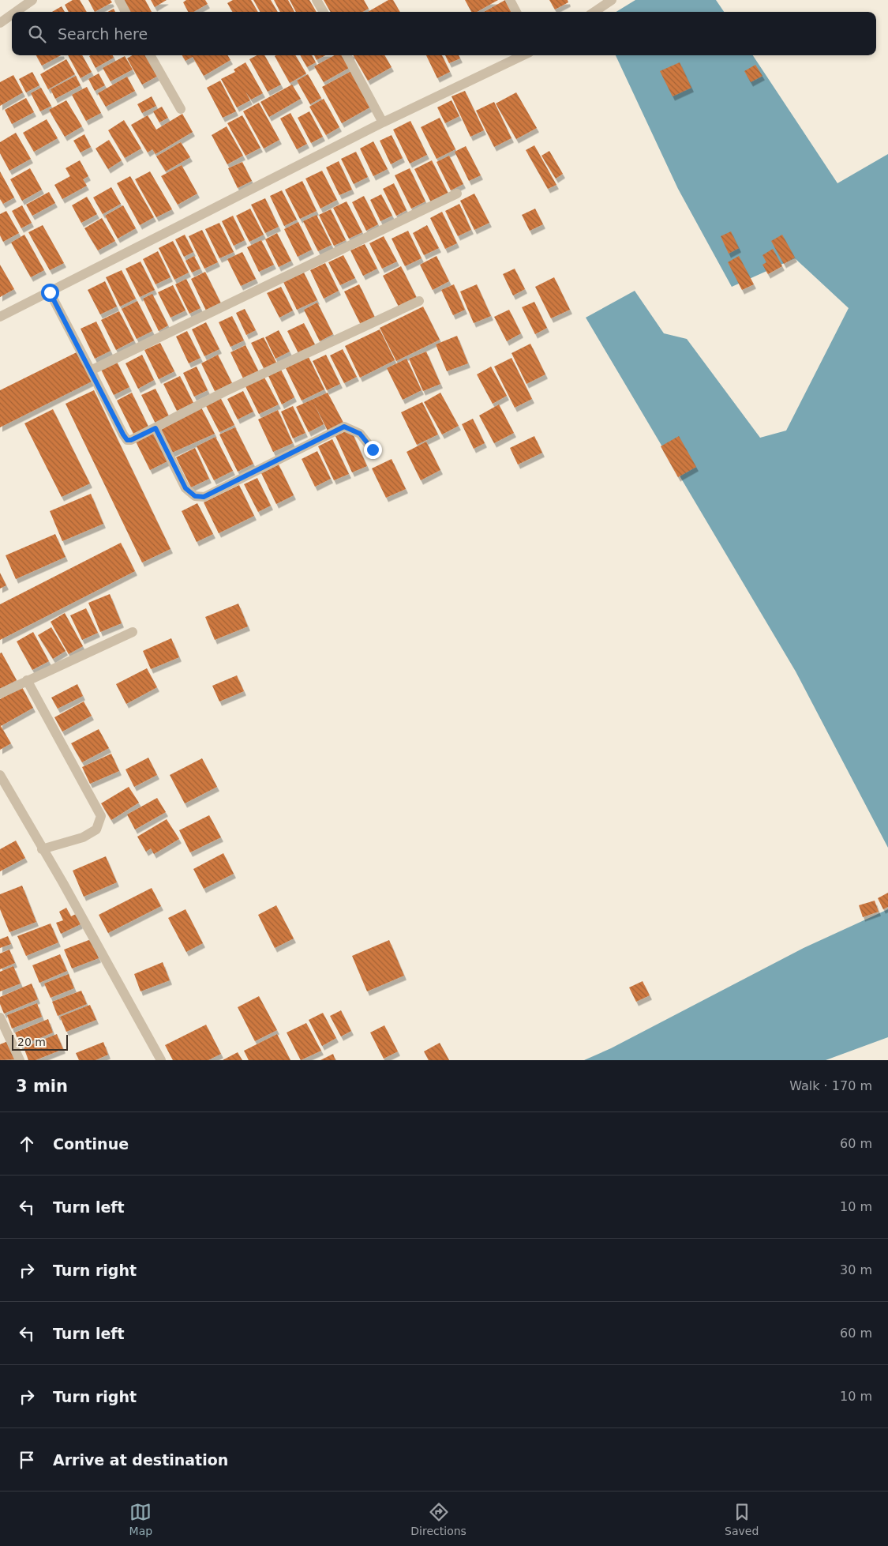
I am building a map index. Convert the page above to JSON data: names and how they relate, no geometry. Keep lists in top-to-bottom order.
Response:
{
  "scale_bar": "20 m",
  "page": {
    "search": "Search here",
    "scale": "20 m",
    "heading": ["3 min", "Walk · 170 m"],
    "list": [
      ["Continue", "60 m"],
      ["Turn left", "10 m"],
      ["Turn right", "30 m"],
      ["Turn left", "60 m"],
      ["Turn right", "10 m"],
      "Arrive at destination"
    ],
    "nav": ["Map", "Directions", "Saved"]
  }
}
